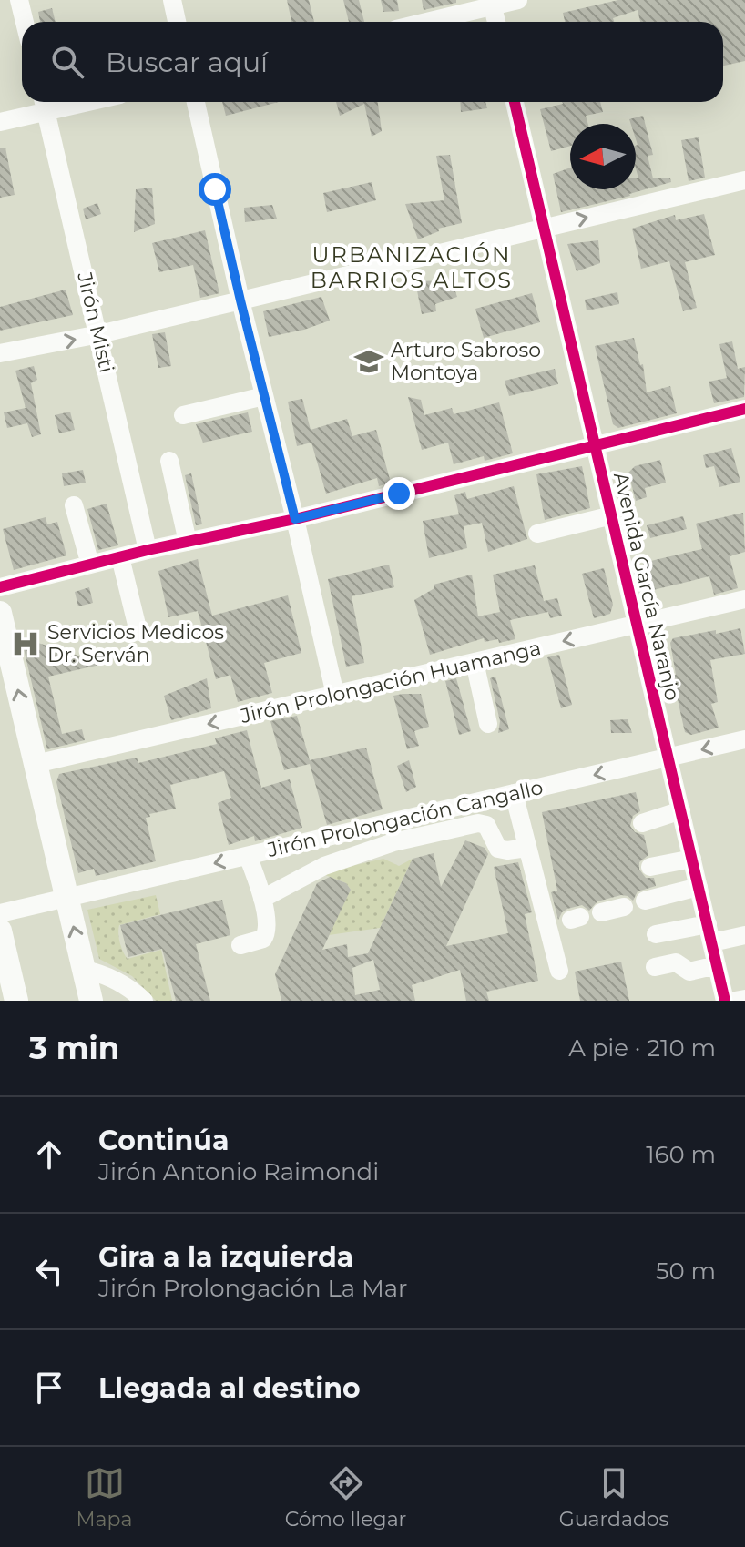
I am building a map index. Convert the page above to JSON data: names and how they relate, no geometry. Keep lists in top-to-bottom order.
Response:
{
  "streets": {
    "street": [
      "Jirón Misti",
      "Avenida García Naranjo",
      "Jirón Prolongación Huamanga",
      "Jirón Prolongación Cangallo"
    ]
  },
  "crossings": [
    ["Avenida García Naranjo", "Jirón Prolongación Huamanga"],
    ["Avenida García Naranjo", "Jirón Prolongación Cangallo"]
  ],
  "one_way": ["Jirón Prolongación Huamanga"],
  "districts": ["URBANIZACIÓN BARRIOS ALTOS"],
  "places": {
    "school or university": ["Arturo Sabroso Montoya"],
    "hospital": ["Servicios Medicos Dr. Serván"]
  },
  "north": "left",
  "page": {
    "search": "Buscar aquí",
    "heading": ["3 min", "A pie · 210 m"],
    "list": [
      ["Continúa", "Jirón Antonio Raimondi", "160 m"],
      ["Gira a la izquierda", "Jirón Prolongación La Mar", "50 m"],
      "Llegada al destino"
    ],
    "nav": ["Mapa", "Cómo llegar", "Guardados"]
  }
}
